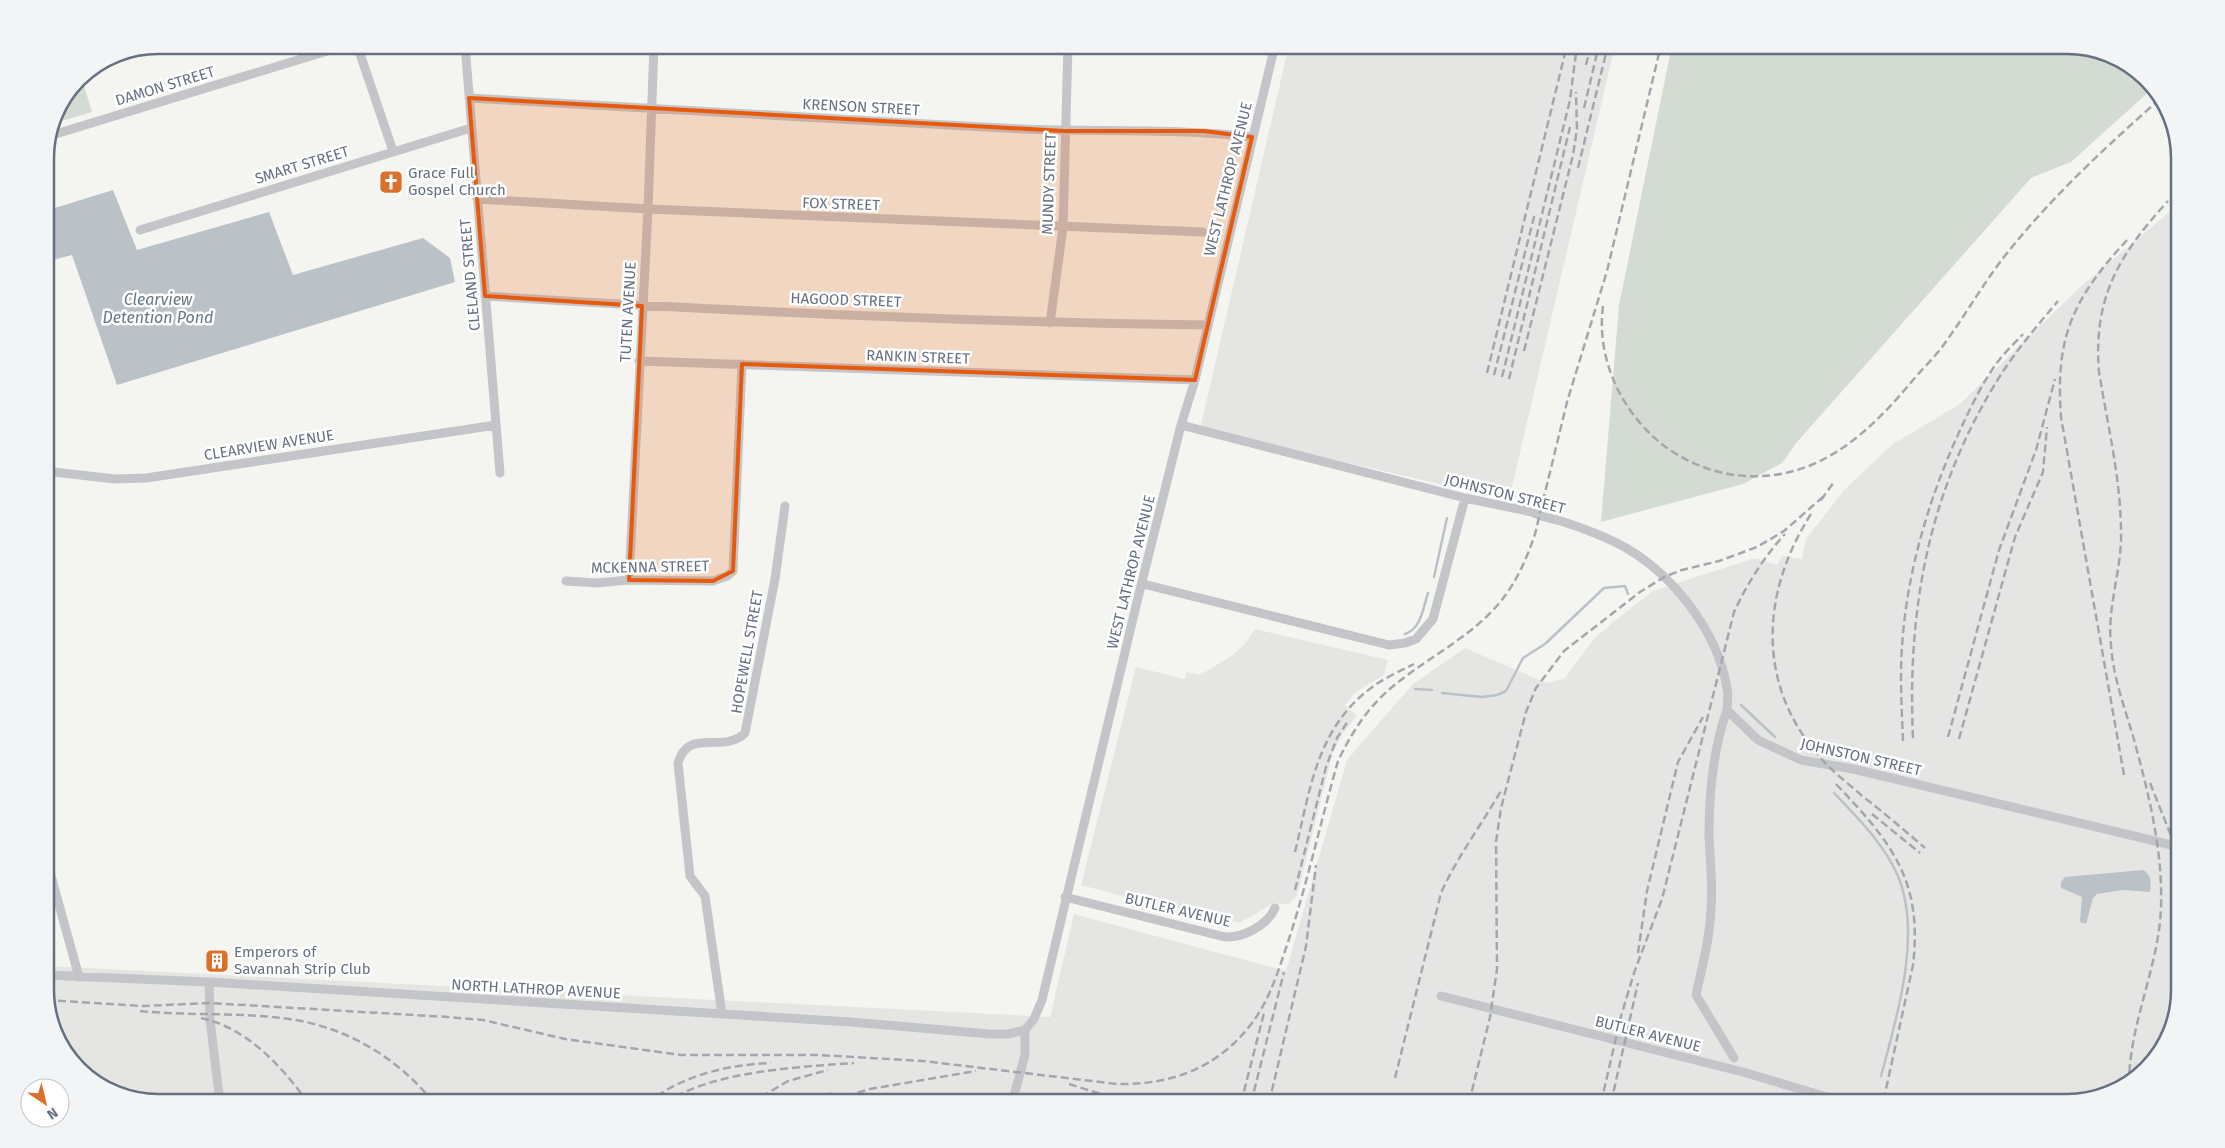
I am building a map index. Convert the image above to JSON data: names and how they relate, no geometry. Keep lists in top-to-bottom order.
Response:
{
  "streets": {
    "street": [
      "DAMON STREET",
      "KRENSON STREET",
      "SMART STREET",
      "WEST LATHROP AVENUE",
      "MUNDY STREET",
      "FOX STREET",
      "CLELAND STREET",
      "HAGOOD STREET",
      "TUTEN AVENUE",
      "RANKIN STREET",
      "CLEARVIEW AVENUE",
      "JOHNSTON STREET",
      "MCKENNA STREET",
      "HOPEWELL STREET",
      "BUTLER AVENUE",
      "NORTH LATHROP AVENUE"
    ]
  },
  "crossings": [
    ["KRENSON STREET", "WEST LATHROP AVENUE"],
    ["KRENSON STREET", "MUNDY STREET"],
    ["KRENSON STREET", "CLELAND STREET"],
    ["KRENSON STREET", "TUTEN AVENUE"],
    ["SMART STREET", "CLELAND STREET"],
    ["WEST LATHROP AVENUE", "HAGOOD STREET"],
    ["WEST LATHROP AVENUE", "RANKIN STREET"],
    ["WEST LATHROP AVENUE", "JOHNSTON STREET"],
    ["WEST LATHROP AVENUE", "BUTLER AVENUE"],
    ["WEST LATHROP AVENUE", "NORTH LATHROP AVENUE"],
    ["MUNDY STREET", "FOX STREET"],
    ["MUNDY STREET", "HAGOOD STREET"],
    ["FOX STREET", "CLELAND STREET"],
    ["FOX STREET", "TUTEN AVENUE"],
    ["CLELAND STREET", "HAGOOD STREET"],
    ["CLELAND STREET", "CLEARVIEW AVENUE"],
    ["HAGOOD STREET", "TUTEN AVENUE"],
    ["TUTEN AVENUE", "RANKIN STREET"],
    ["TUTEN AVENUE", "MCKENNA STREET"],
    ["RANKIN STREET", "MCKENNA STREET"],
    ["HOPEWELL STREET", "NORTH LATHROP AVENUE"]
  ],
  "water": ["Clearview Detention Pond"],
  "places": {
    "church": ["Grace Full Gospel Church"],
    "building": ["Emperors of Savannah Strip Club"]
  },
  "north": "bottom right"
}
